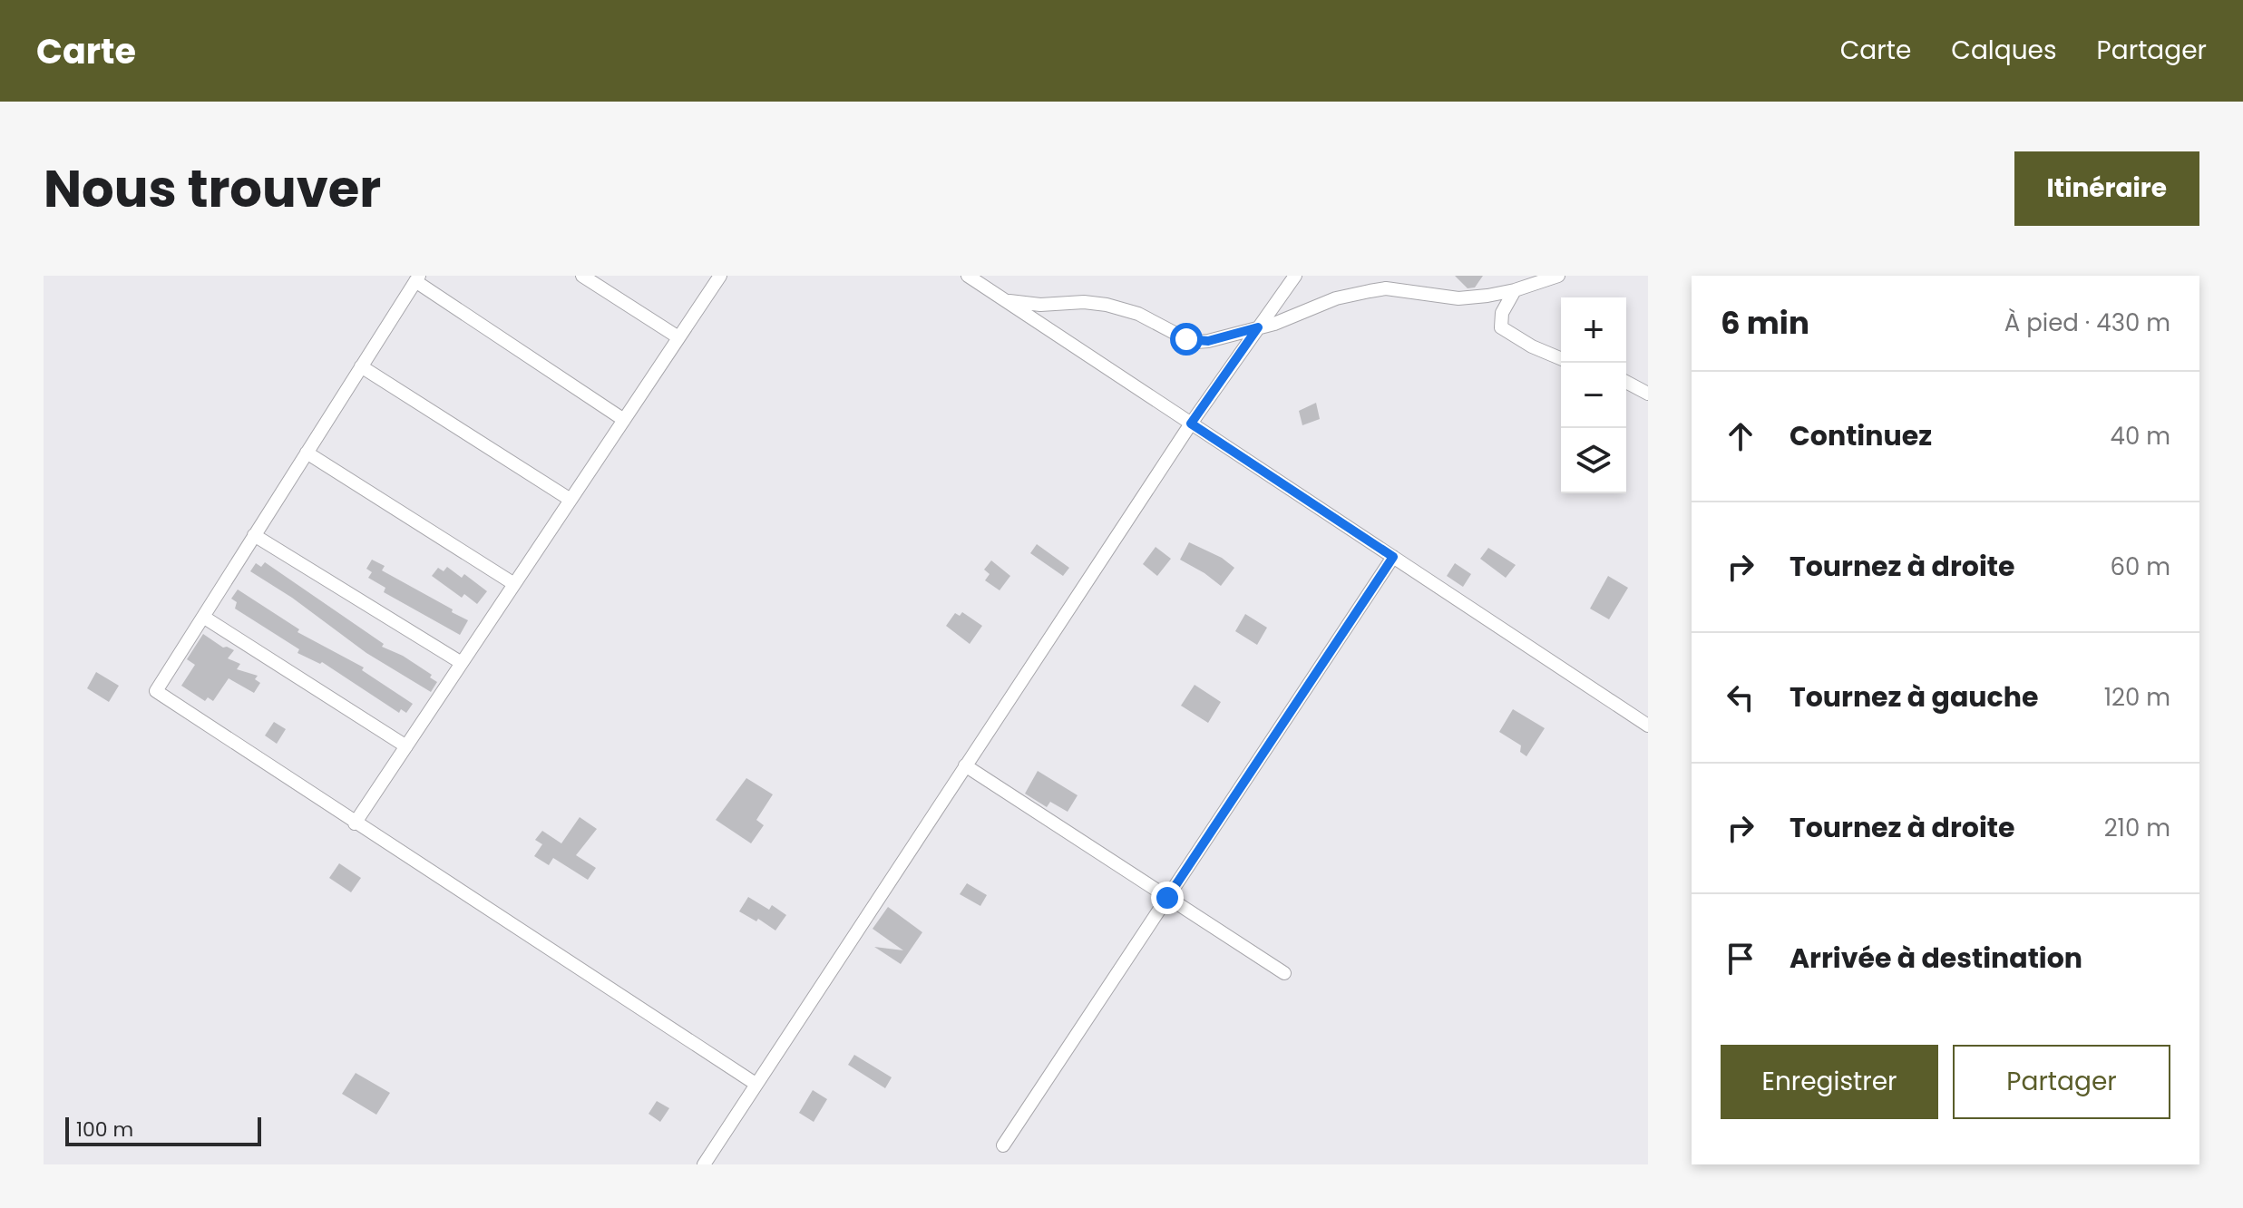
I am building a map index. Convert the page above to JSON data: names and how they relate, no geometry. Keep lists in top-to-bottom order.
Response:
{
  "scale_bar": "100 m",
  "page": {
    "header": "Carte",
    "nav": ["Carte", "Calques", "Partager"],
    "title": "Nous trouver",
    "buttons": [
      "Itinéraire",
      ["Enregistrer", "Partager"]
    ],
    "heading": ["6 min", "À pied · 430 m"],
    "map_buttons": ["+", "−"],
    "list": [
      ["Continuez", "40 m"],
      ["Tournez à droite", "60 m"],
      ["Tournez à gauche", "120 m"],
      ["Tournez à droite", "210 m"],
      "Arrivée à destination"
    ],
    "scale": "100 m"
  }
}
